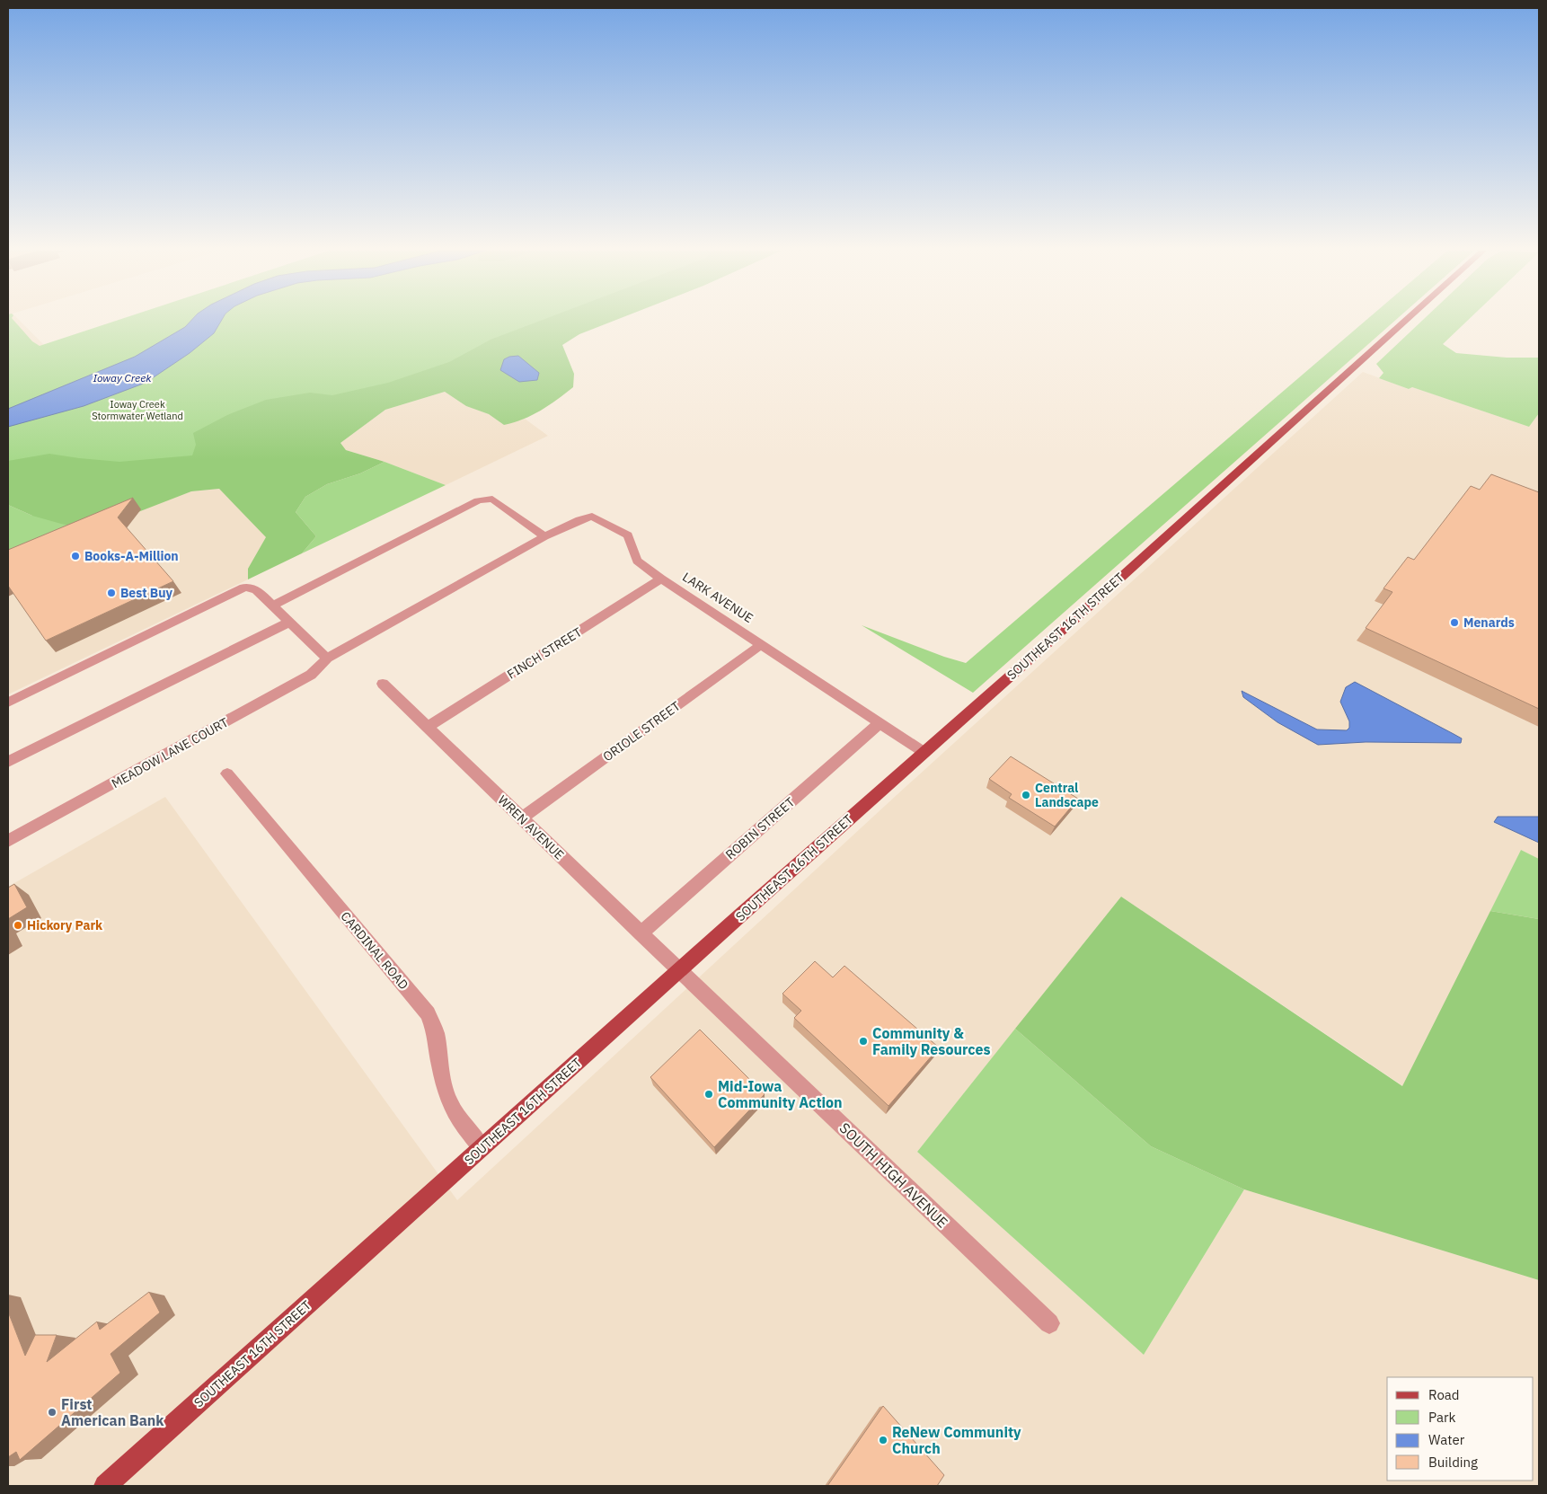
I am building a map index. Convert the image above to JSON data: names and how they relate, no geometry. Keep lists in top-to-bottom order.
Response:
{
  "streets": {
    "main road": ["SOUTHEAST 16TH STREET"],
    "street": [
      "LARK AVENUE",
      "FINCH STREET",
      "ORIOLE STREET",
      "MEADOW LANE COURT",
      "WREN AVENUE",
      "ROBIN STREET",
      "CARDINAL ROAD",
      "SOUTH HIGH AVENUE"
    ]
  },
  "crossings": [
    ["LARK AVENUE", "SOUTHEAST 16TH STREET"],
    ["LARK AVENUE", "FINCH STREET"],
    ["LARK AVENUE", "ORIOLE STREET"],
    ["LARK AVENUE", "MEADOW LANE COURT"],
    ["LARK AVENUE", "ROBIN STREET"],
    ["SOUTHEAST 16TH STREET", "WREN AVENUE"],
    ["SOUTHEAST 16TH STREET", "CARDINAL ROAD"],
    ["SOUTHEAST 16TH STREET", "SOUTH HIGH AVENUE"],
    ["FINCH STREET", "WREN AVENUE"],
    ["ORIOLE STREET", "WREN AVENUE"],
    ["WREN AVENUE", "ROBIN STREET"],
    ["WREN AVENUE", "SOUTH HIGH AVENUE"]
  ],
  "water": ["Ioway Creek"],
  "parks": ["Ioway Creek Stormwater Wetland"],
  "places": [
    "Books-A-Million",
    "Best Buy",
    "Menards",
    "Central Landscape",
    "Hickory Park",
    "Community & Family Resources",
    "Mid-Iowa Community Action",
    "First American Bank",
    "ReNew Community Church"
  ],
  "legend": [
    "Road",
    "Park",
    "Water",
    "Building"
  ]
}
